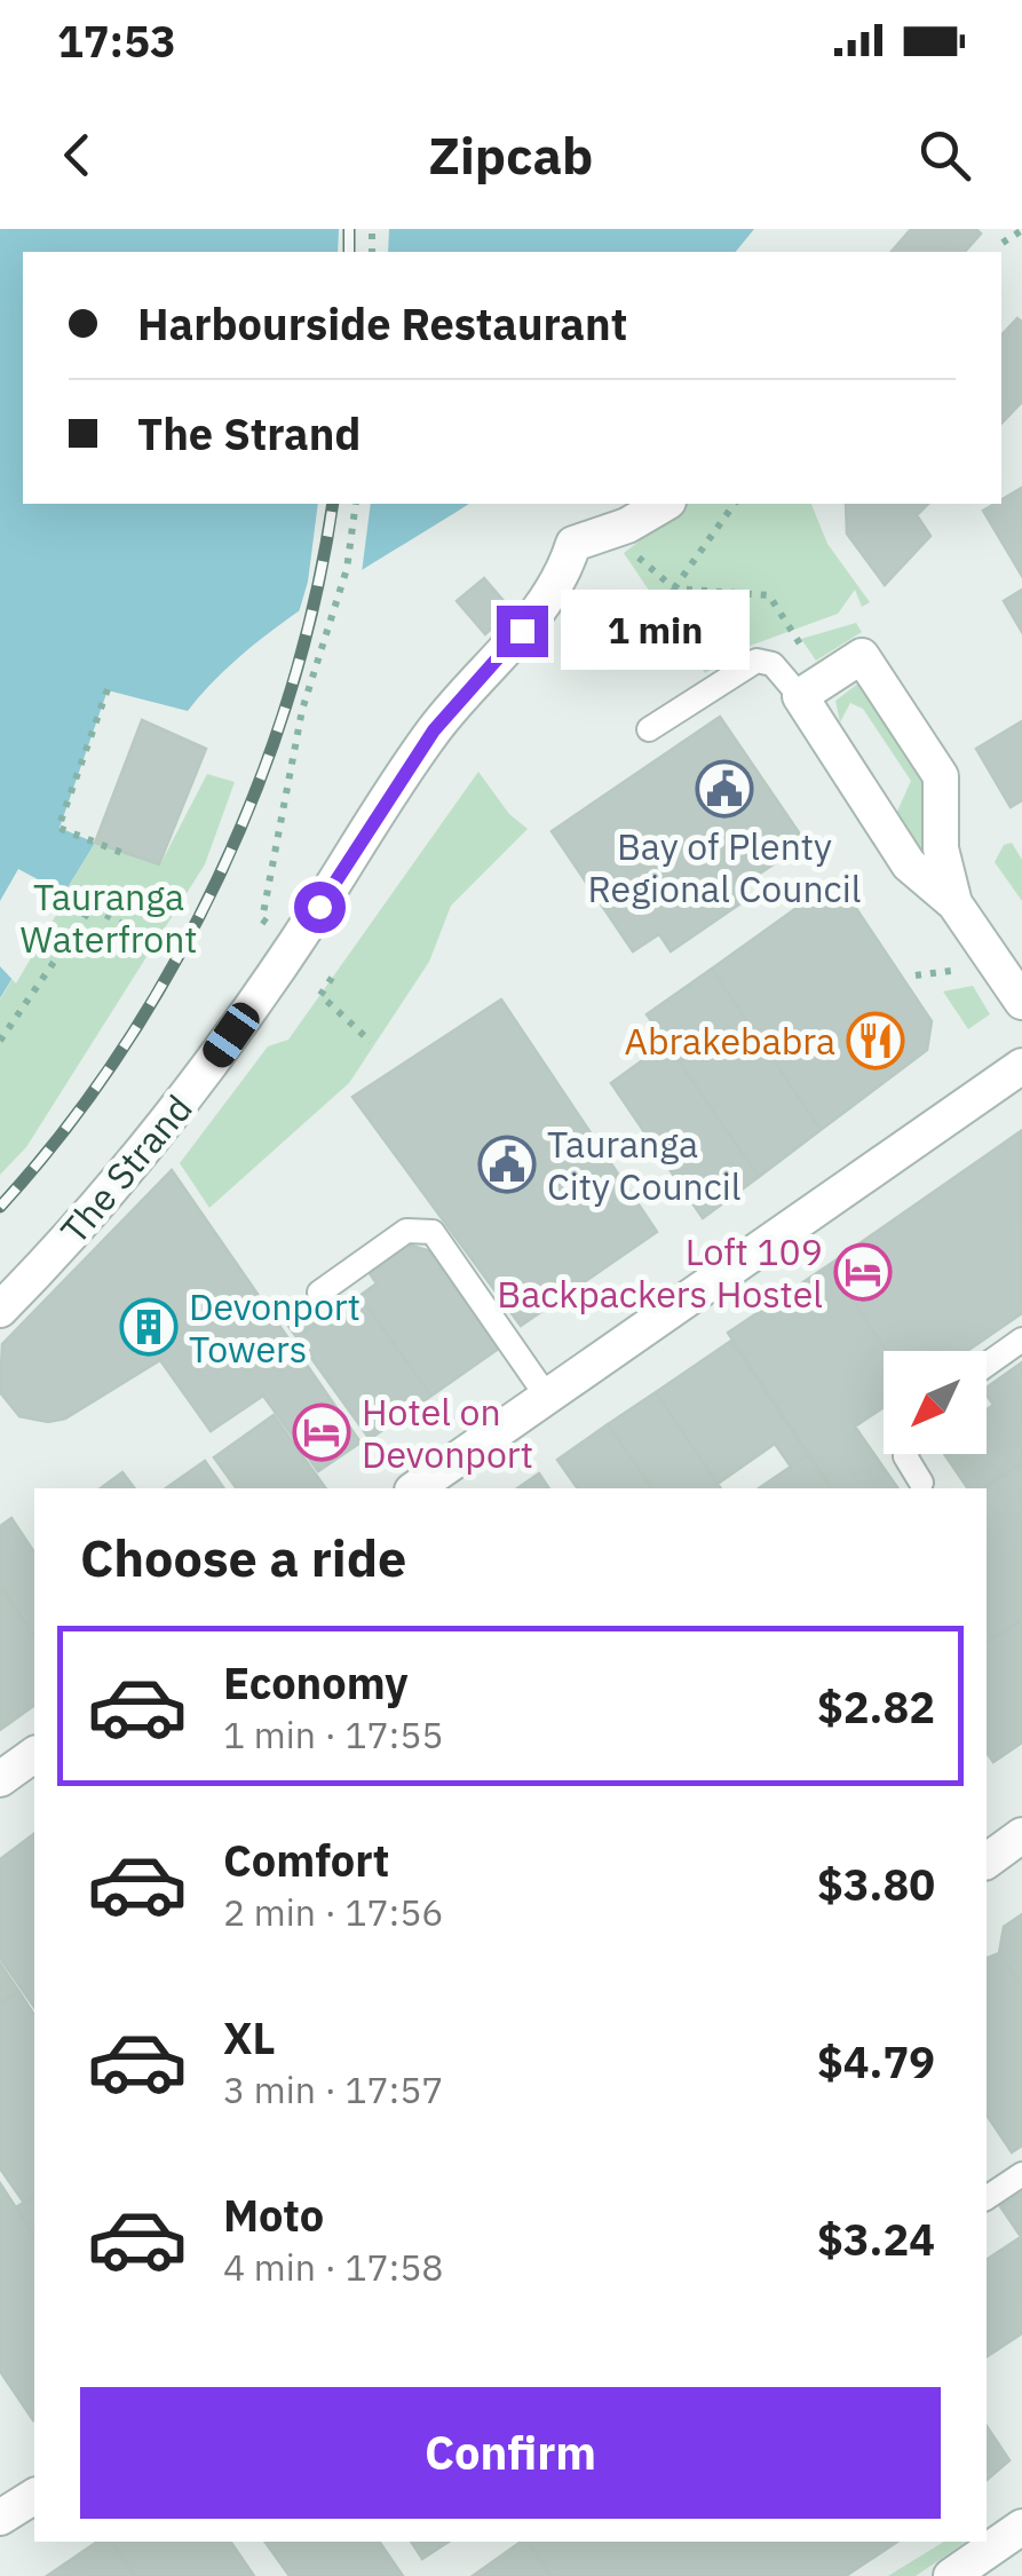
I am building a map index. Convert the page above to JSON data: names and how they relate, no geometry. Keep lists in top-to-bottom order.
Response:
{
  "streets": {
    "street": ["The Strand"]
  },
  "parks": ["Tauranga Waterfront"],
  "places": {
    "public building": ["Bay of Plenty Regional Council", "Tauranga City Council"],
    "restaurant": ["Abrakebabra"],
    "hotel": ["Loft 109 Backpackers Hostel", "Hotel on Devonport"],
    "building": ["Devonport Towers"]
  },
  "north": "bottom left",
  "page": {
    "status": "17:53",
    "header": "Zipcab",
    "banner": ["Harbourside Restaurant", "The Strand"],
    "bubble": "1 min",
    "heading": "Choose a ride",
    "list": [
      {
        "name": "Economy",
        "note": "1 min · 17:55",
        "value": "$2.82"
      },
      {
        "name": "Comfort",
        "note": "2 min · 17:56",
        "value": "$3.80"
      },
      {
        "name": "XL",
        "note": "3 min · 17:57",
        "value": "$4.79"
      },
      {
        "name": "Moto",
        "note": "4 min · 17:58",
        "value": "$3.24"
      }
    ],
    "buttons": "Confirm"
  }
}
